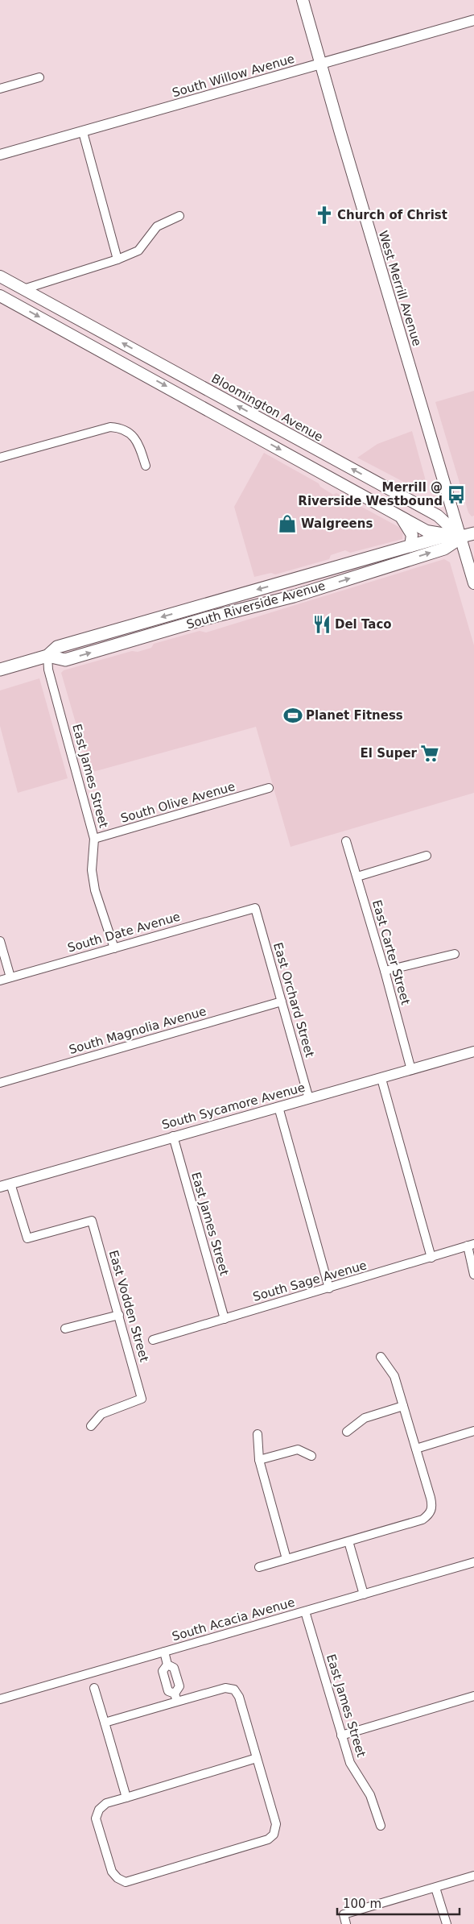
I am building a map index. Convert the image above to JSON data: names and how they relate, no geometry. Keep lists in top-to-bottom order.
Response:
{
  "streets": {
    "main road": ["West Merrill Avenue", "Bloomington Avenue", "South Riverside Avenue"],
    "street": [
      "South Willow Avenue",
      "East James Street",
      "South Olive Avenue",
      "South Date Avenue",
      "East Carter Street",
      "East Orchard Street",
      "South Magnolia Avenue",
      "South Sycamore Avenue",
      "South Sage Avenue",
      "East Vodden Street",
      "South Acacia Avenue"
    ]
  },
  "crossings": [
    ["South Willow Avenue", "West Merrill Avenue"],
    ["West Merrill Avenue", "Bloomington Avenue"],
    ["West Merrill Avenue", "South Riverside Avenue"],
    ["Bloomington Avenue", "South Riverside Avenue"],
    ["South Riverside Avenue", "East James Street"],
    ["East James Street", "South Olive Avenue"],
    ["East James Street", "South Date Avenue"],
    ["East James Street", "South Sycamore Avenue"],
    ["East James Street", "South Sage Avenue"],
    ["East James Street", "South Acacia Avenue"],
    ["South Date Avenue", "East Orchard Street"],
    ["East Carter Street", "South Sycamore Avenue"],
    ["East Orchard Street", "South Magnolia Avenue"],
    ["East Orchard Street", "South Sycamore Avenue"],
    ["South Sycamore Avenue", "East Vodden Street"]
  ],
  "places": {
    "church": ["Church of Christ"],
    "bus stop": ["Merrill @ Riverside Westbound"],
    "shop": ["Walgreens"],
    "restaurant": ["Del Taco"],
    "sports": ["Planet Fitness"],
    "supermarket": ["El Super"]
  },
  "scale_bar": "100 m"
}
